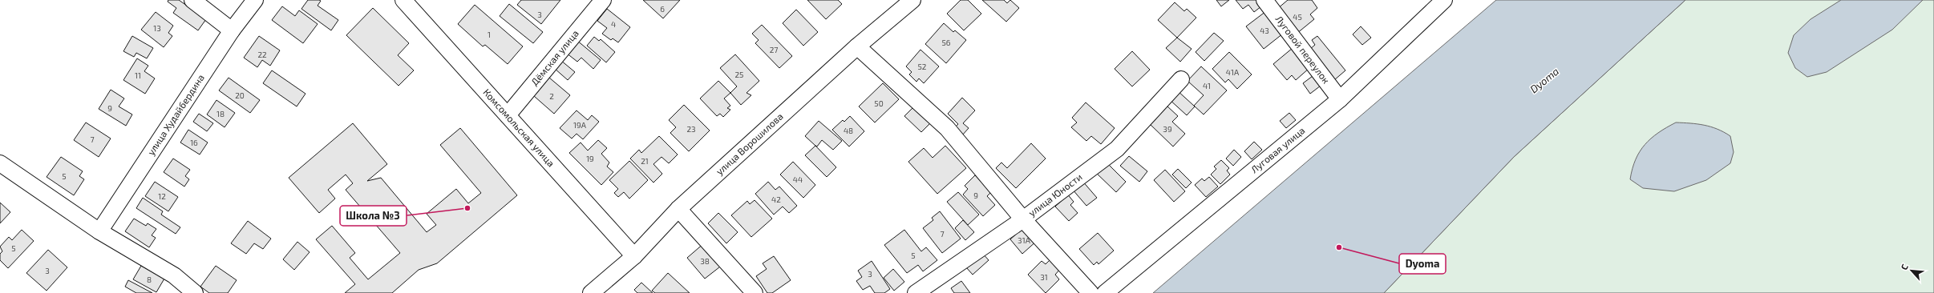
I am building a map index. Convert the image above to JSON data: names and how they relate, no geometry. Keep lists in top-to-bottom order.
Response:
{
  "streets": {
    "street": [
      "Луговой переулок",
      "Дёмская улица",
      "улица Худайбердина",
      "Комсомольская улица",
      "улица Ворошилова",
      "Луговая улица",
      "улица Юности"
    ]
  },
  "crossings": [
    ["Луговой переулок", "Луговая улица"],
    ["Дёмская улица", "Комсомольская улица"],
    ["Комсомольская улица", "улица Ворошилова"]
  ],
  "water": ["Dyoma"],
  "places": ["Школа №3", "Dyoma"],
  "house_numbers": [
    "6",
    "3",
    "45",
    "4",
    "13",
    "43",
    "1",
    "56",
    "27",
    "22",
    "52",
    "41А",
    "25",
    "11",
    "41",
    "20",
    "2",
    "50",
    "9",
    "18",
    "19А",
    "23",
    "39",
    "48",
    "7",
    "16",
    "19",
    "21",
    "5",
    "44",
    "9",
    "12",
    "42",
    "7",
    "31А",
    "5",
    "5",
    "38",
    "3",
    "3",
    "31",
    "8"
  ],
  "north": "top left"
}
